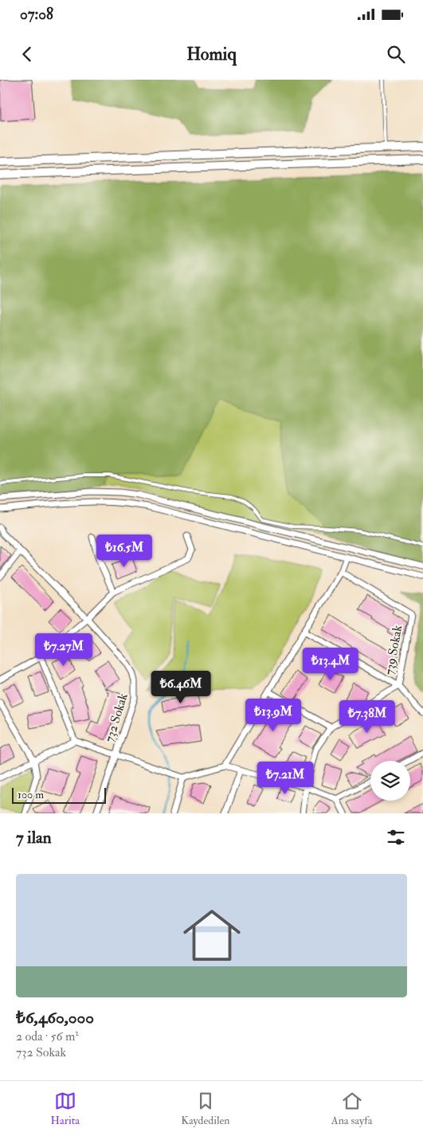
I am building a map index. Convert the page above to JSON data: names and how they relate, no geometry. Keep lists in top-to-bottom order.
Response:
{
  "streets": {
    "street": ["739 Sokak", "732 Sokak"]
  },
  "scale_bar": "100 m",
  "page": {
    "status": "07:08",
    "header": "Homiq",
    "price": [
      "₺16.5M",
      "₺7.27M",
      "₺13.4M",
      "₺6.46M",
      "₺13.9M",
      "₺7.38M",
      "₺7.21M"
    ],
    "scale": "100 m",
    "heading": "7 ilan",
    "list": [
      {
        "name": "₺6,460,000",
        "note": "2 oda · 56 m² · 732 Sokak"
      }
    ],
    "tabs": ["Harita", "Kaydedilen", "Ana sayfa"]
  }
}
